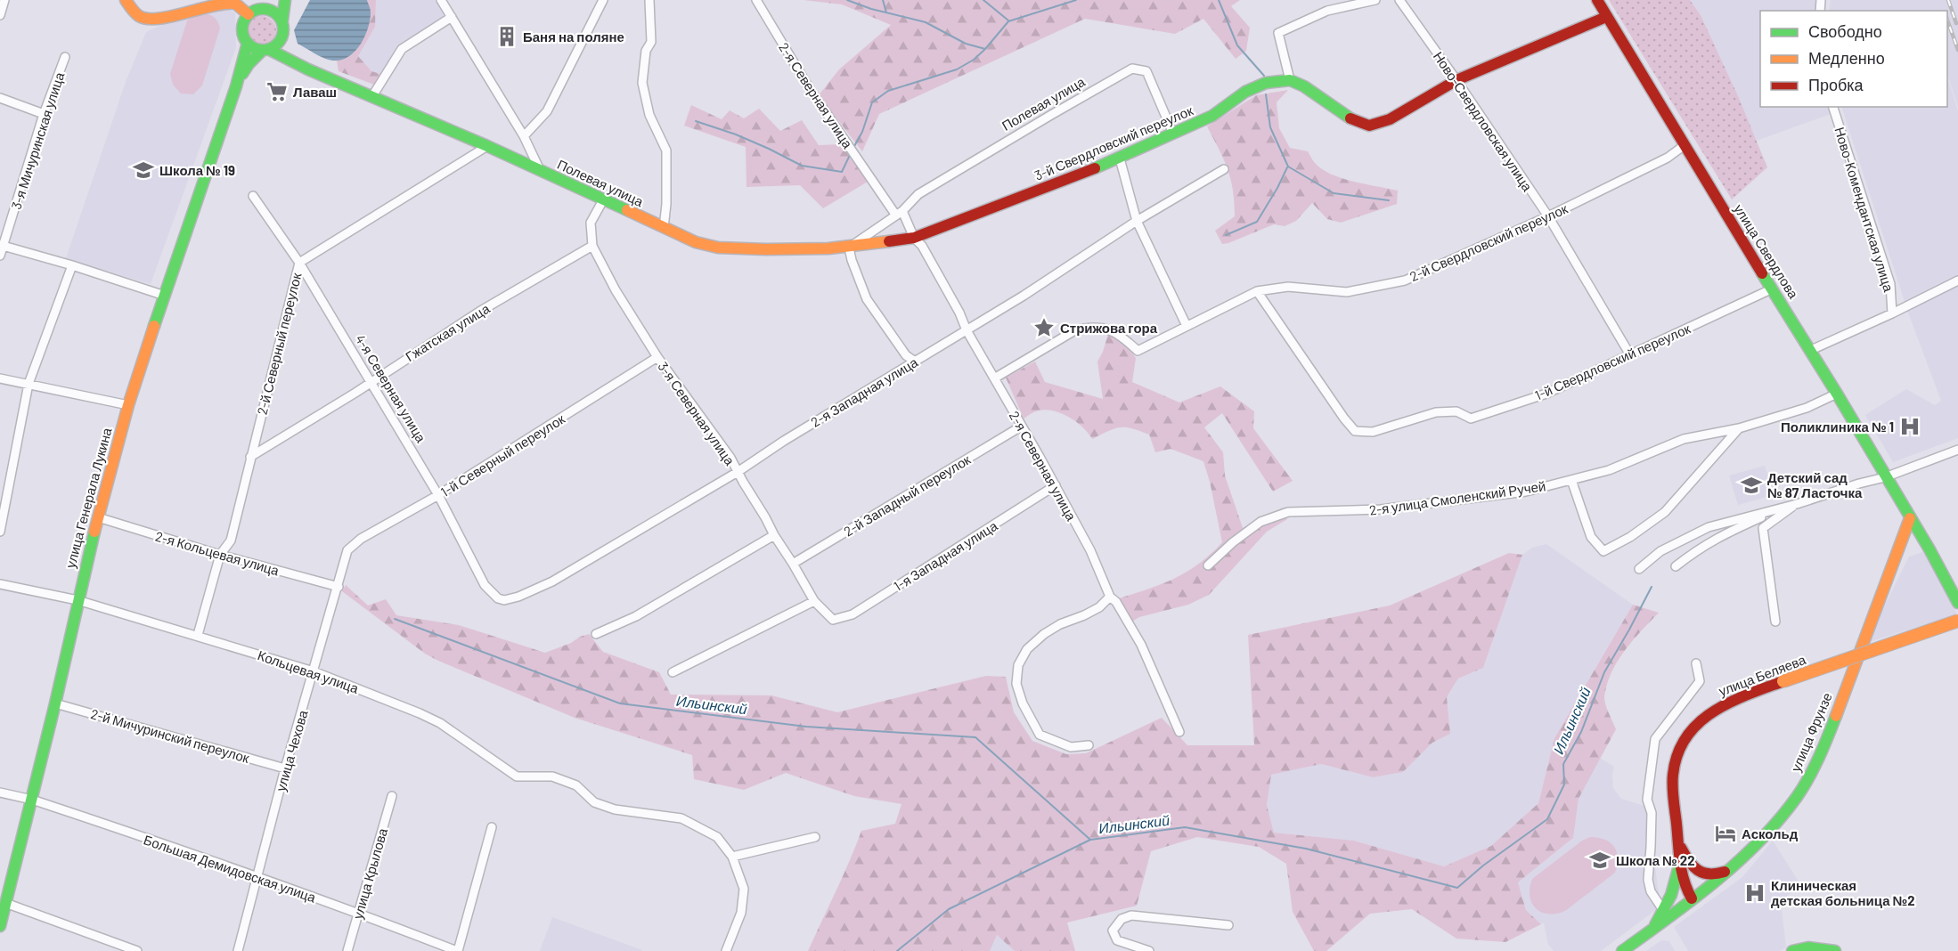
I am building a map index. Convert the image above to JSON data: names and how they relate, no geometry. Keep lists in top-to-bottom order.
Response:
{
  "streets": {
    "main road": [
      "Полевая улица",
      "3-й Свердловский переулок",
      "улица Свердлова",
      "улица Генерала Лукина",
      "улица Беляева",
      "улица Фрунзе"
    ],
    "street": [
      "2-я Северная улица",
      "Ново-Свердловская улица",
      "3-я Мичуринская улица",
      "Ново-Комендантская улица",
      "2-й Свердловский переулок",
      "Гжатская улица",
      "2-й Северный переулок",
      "1-й Свердловский переулок",
      "4-я Северная улица",
      "2-я Западная улица",
      "3-я Северная улица",
      "1-й Северный переулок",
      "2-й Западный переулок",
      "2-я улица Смоленский Ручей",
      "2-я Кольцевая улица",
      "1-я Западная улица",
      "Кольцевая улица",
      "2-й Мичуринский переулок",
      "улица Чехова",
      "Большая Демидовская улица",
      "улица Крылова"
    ]
  },
  "crossings": [
    ["2-я Северная улица", "Полевая улица"],
    ["2-я Северная улица", "3-й Свердловский переулок"],
    ["2-я Северная улица", "2-й Свердловский переулок"],
    ["2-я Северная улица", "2-я Западная улица"],
    ["2-я Северная улица", "2-й Западный переулок"],
    ["2-я Северная улица", "1-я Западная улица"],
    ["Полевая улица", "3-й Свердловский переулок"],
    ["Полевая улица", "2-й Северный переулок"],
    ["Полевая улица", "3-я Северная улица"],
    ["Полевая улица", "улица Генерала Лукина"],
    ["Ново-Свердловская улица", "2-й Свердловский переулок"],
    ["Ново-Свердловская улица", "1-й Свердловский переулок"],
    ["2-й Свердловский переулок", "улица Свердлова"],
    ["2-й Свердловский переулок", "1-й Свердловский переулок"],
    ["улица Свердлова", "1-й Свердловский переулок"],
    ["улица Свердлова", "2-я улица Смоленский Ручей"],
    ["улица Свердлова", "улица Фрунзе"],
    ["Гжатская улица", "2-й Северный переулок"],
    ["Гжатская улица", "4-я Северная улица"],
    ["Гжатская улица", "3-я Северная улица"],
    ["2-й Северный переулок", "4-я Северная улица"],
    ["2-й Северный переулок", "2-я Кольцевая улица"],
    ["2-й Северный переулок", "Кольцевая улица"],
    ["4-я Северная улица", "2-я Западная улица"],
    ["4-я Северная улица", "1-й Северный переулок"],
    ["2-я Западная улица", "3-я Северная улица"],
    ["3-я Северная улица", "1-й Северный переулок"],
    ["3-я Северная улица", "2-й Западный переулок"],
    ["3-я Северная улица", "1-я Западная улица"],
    ["1-й Северный переулок", "улица Чехова"],
    ["улица Генерала Лукина", "2-я Кольцевая улица"],
    ["улица Генерала Лукина", "Кольцевая улица"],
    ["улица Генерала Лукина", "2-й Мичуринский переулок"],
    ["улица Генерала Лукина", "Большая Демидовская улица"],
    ["2-я Кольцевая улица", "улица Чехова"],
    ["Кольцевая улица", "улица Чехова"],
    ["2-й Мичуринский переулок", "улица Чехова"],
    ["улица Чехова", "Большая Демидовская улица"],
    ["Большая Демидовская улица", "улица Крылова"]
  ],
  "water": ["Ильинский"],
  "places": {
    "building": ["Баня на поляне"],
    "supermarket": ["Лаваш"],
    "school or university": ["Школа № 19", "Детский сад № 87 Ласточка", "Школа № 22"],
    "place": ["Стрижова гора"],
    "hospital": ["Поликлиника № 1", "Клиническая детская больница №2"],
    "hotel": ["Аскольд"]
  },
  "legend": ["Свободно", "Медленно", "Пробка"]
}
